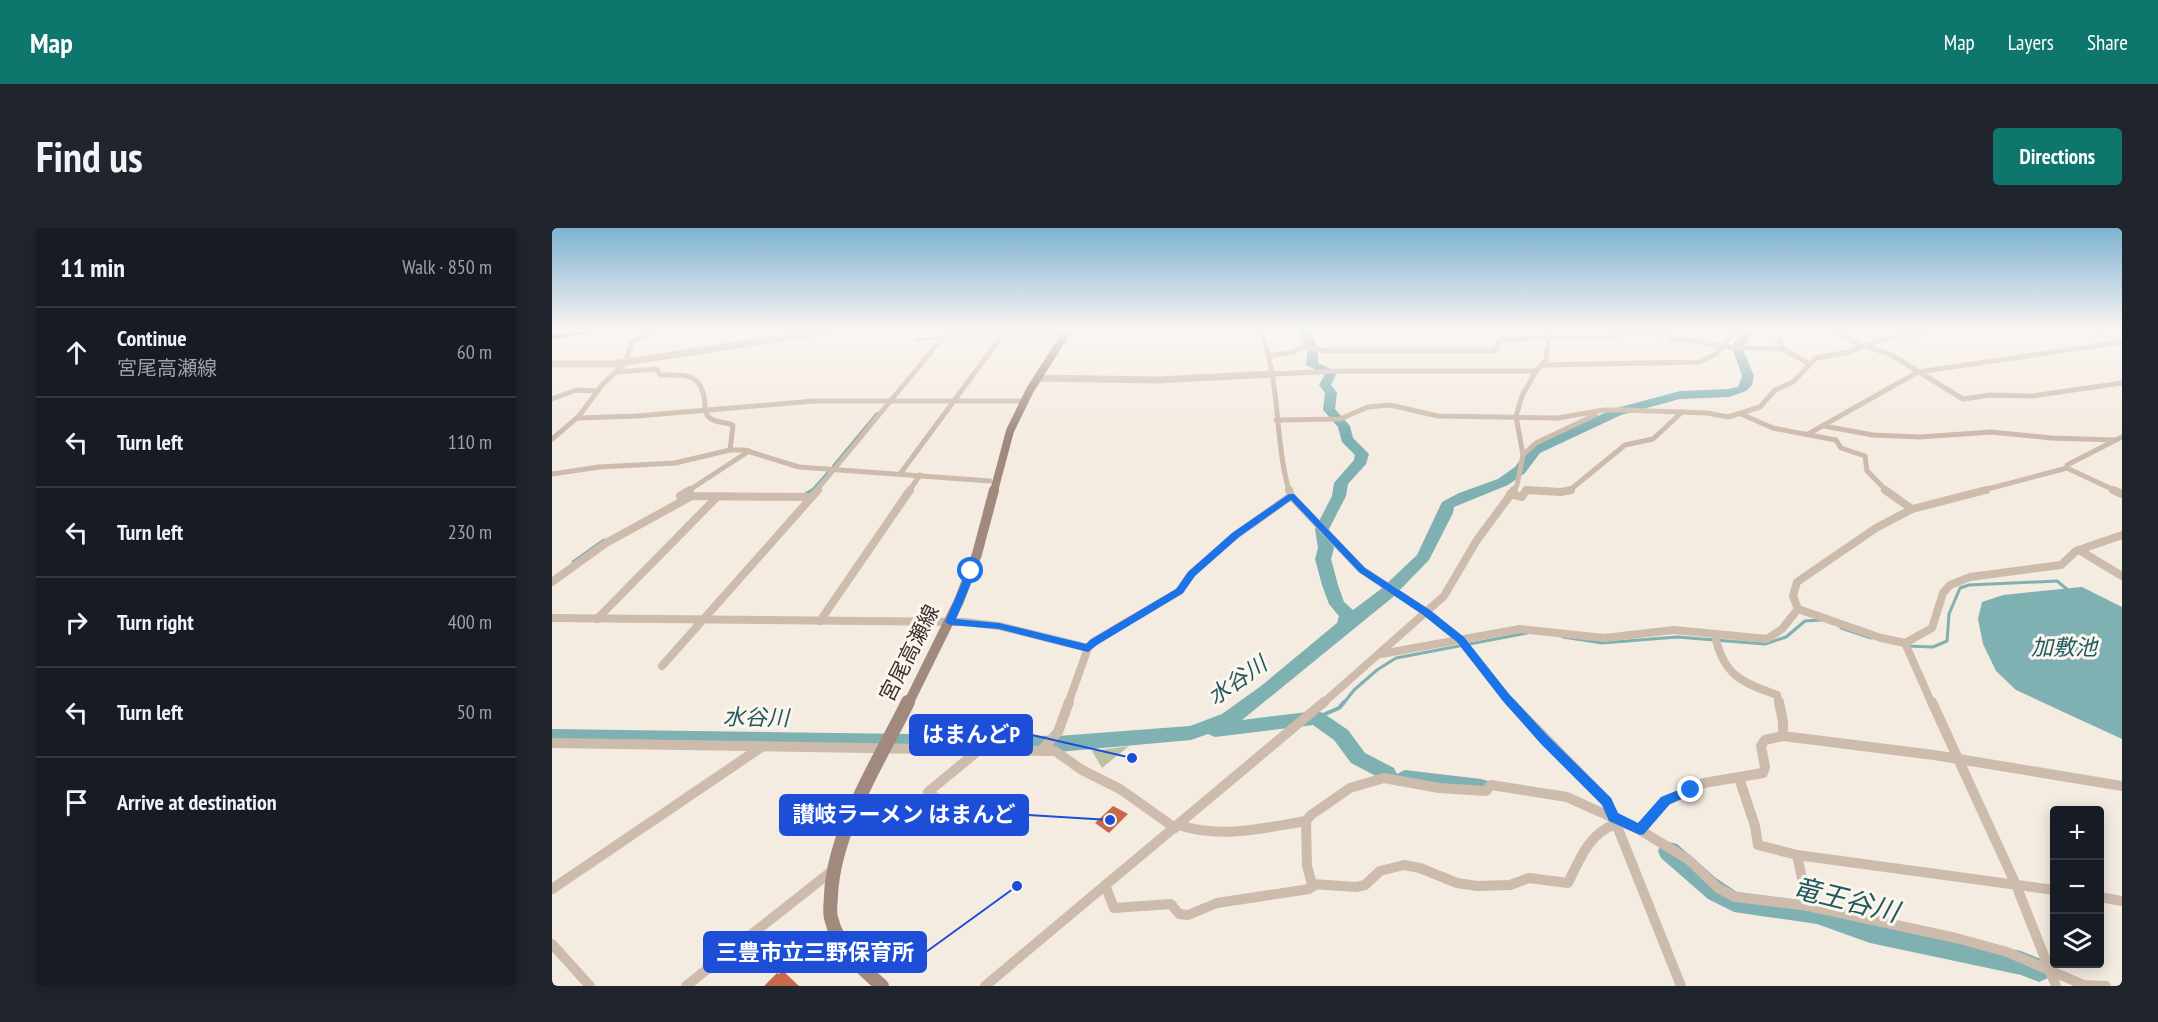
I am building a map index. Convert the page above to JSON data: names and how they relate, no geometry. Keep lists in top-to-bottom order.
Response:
{
  "streets": {
    "main road": ["宮尾高瀬線"]
  },
  "water": ["加敷池", "水谷川", "竜王谷川"],
  "places": ["はまんどP", "讃岐ラーメン はまんど", "三豊市立三野保育所"],
  "page": {
    "header": "Map",
    "nav": ["Map", "Layers", "Share"],
    "buttons": "Directions",
    "title": "Find us",
    "heading": ["11 min", "Walk · 850 m"],
    "list": [
      ["Continue", "宮尾高瀬線", "60 m"],
      ["Turn left", "110 m"],
      ["Turn left", "230 m"],
      ["Turn right", "400 m"],
      ["Turn left", "50 m"],
      "Arrive at destination"
    ],
    "map_buttons": ["+", "−"]
  }
}
